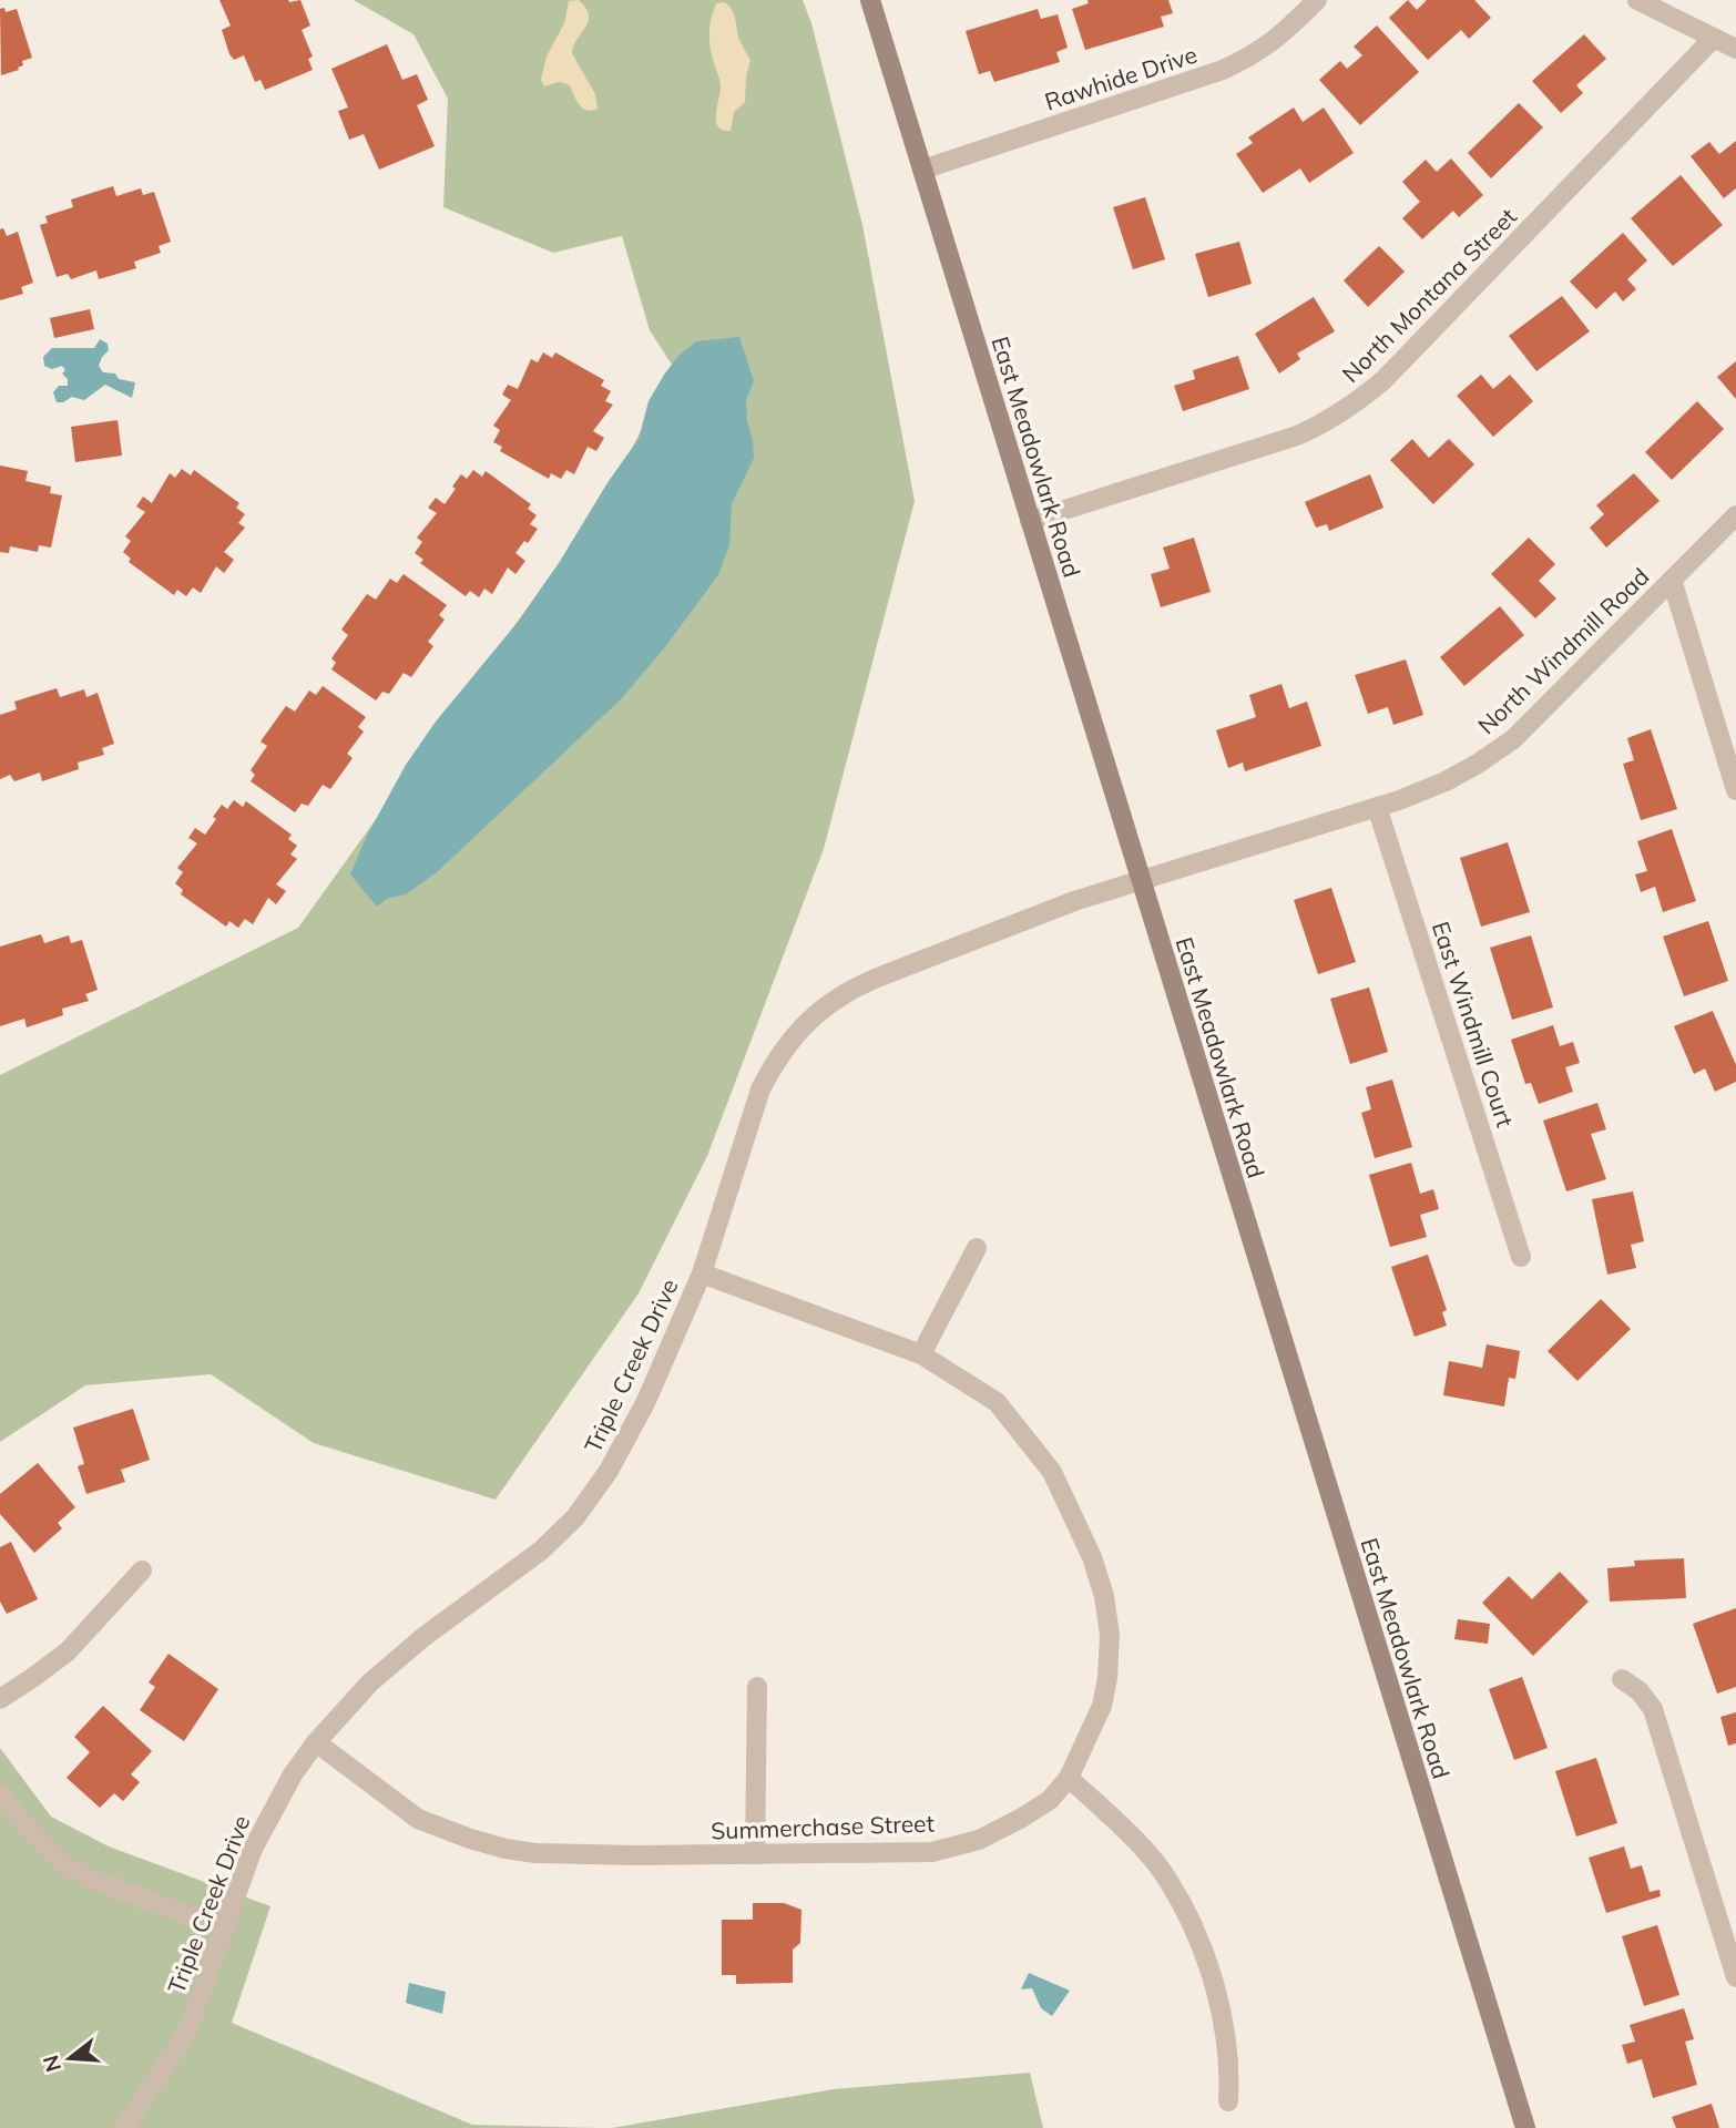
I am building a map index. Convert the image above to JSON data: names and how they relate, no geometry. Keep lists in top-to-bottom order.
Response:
{
  "streets": {
    "main road": ["East Meadowlark Road"],
    "street": [
      "Rawhide Drive",
      "North Montana Street",
      "North Windmill Road",
      "East Windmill Court",
      "Triple Creek Drive",
      "Summerchase Street"
    ]
  },
  "crossings": [
    ["Rawhide Drive", "East Meadowlark Road"],
    ["North Montana Street", "East Meadowlark Road"],
    ["East Meadowlark Road", "North Windmill Road"],
    ["East Meadowlark Road", "Triple Creek Drive"],
    ["North Windmill Road", "East Windmill Court"],
    ["North Windmill Road", "Triple Creek Drive"],
    ["Triple Creek Drive", "Summerchase Street"]
  ],
  "north": "left"
}
